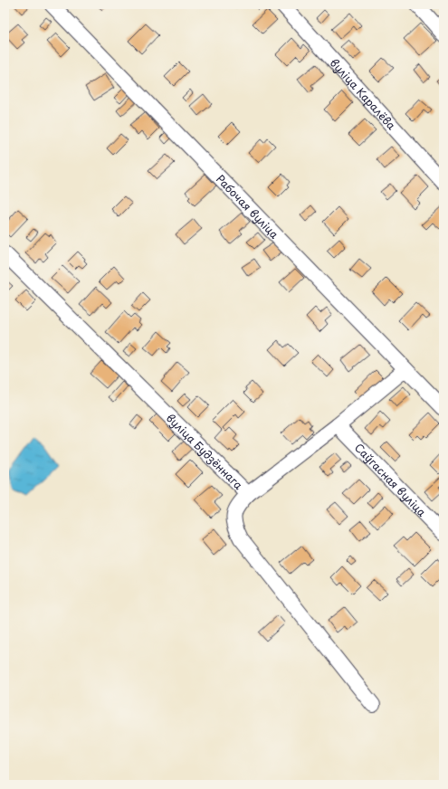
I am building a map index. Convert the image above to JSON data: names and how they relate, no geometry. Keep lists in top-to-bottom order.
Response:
{
  "streets": {
    "street": [
      "вуліца Каралёва",
      "Рабочая вуліца",
      "вуліца Будзённага",
      "Саўгасная вуліца"
    ]
  }
}
